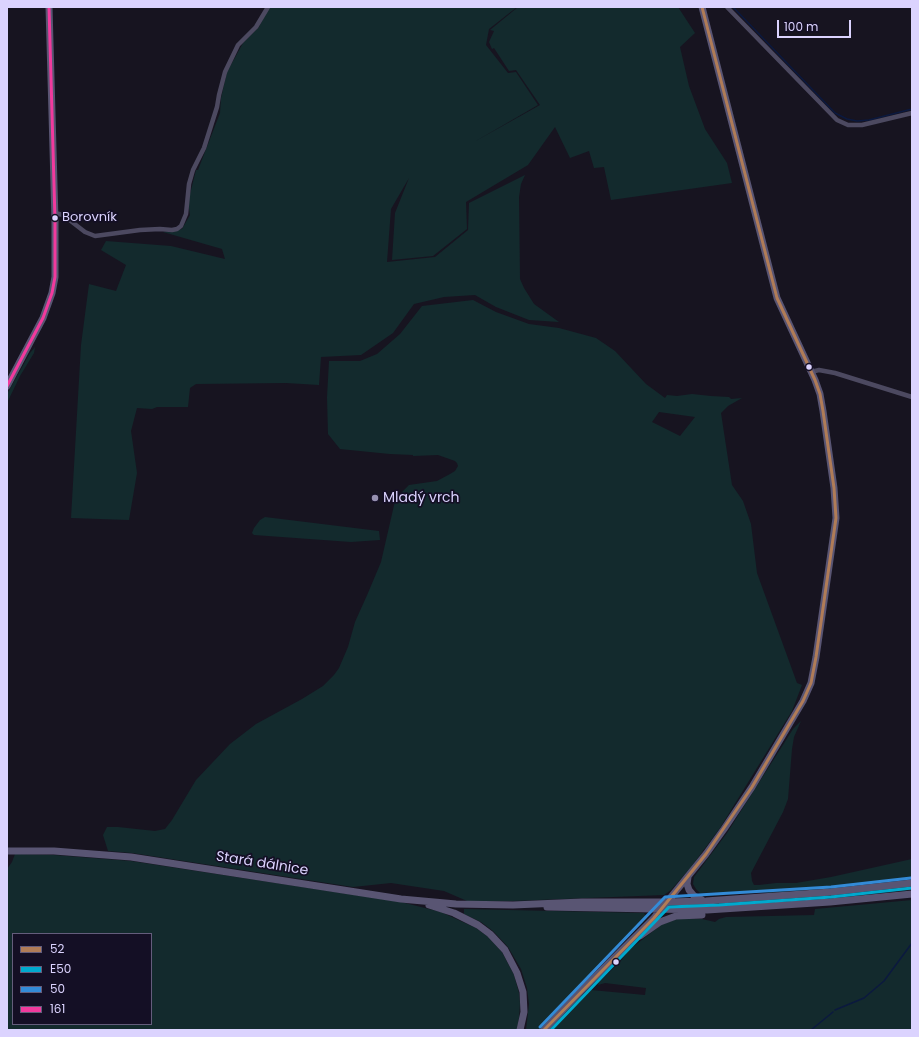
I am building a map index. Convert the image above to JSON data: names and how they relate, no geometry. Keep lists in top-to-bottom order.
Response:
{
  "streets": {
    "street": ["Stará dálnice"]
  },
  "places": ["Borovník", "Mladý vrch"],
  "lines": [
    "transit line 52",
    "transit line 161",
    "transit line 50",
    "transit line E50"
  ],
  "legend": [
    "52",
    "E50",
    "50",
    "161"
  ],
  "scale_bar": "100 m"
}
